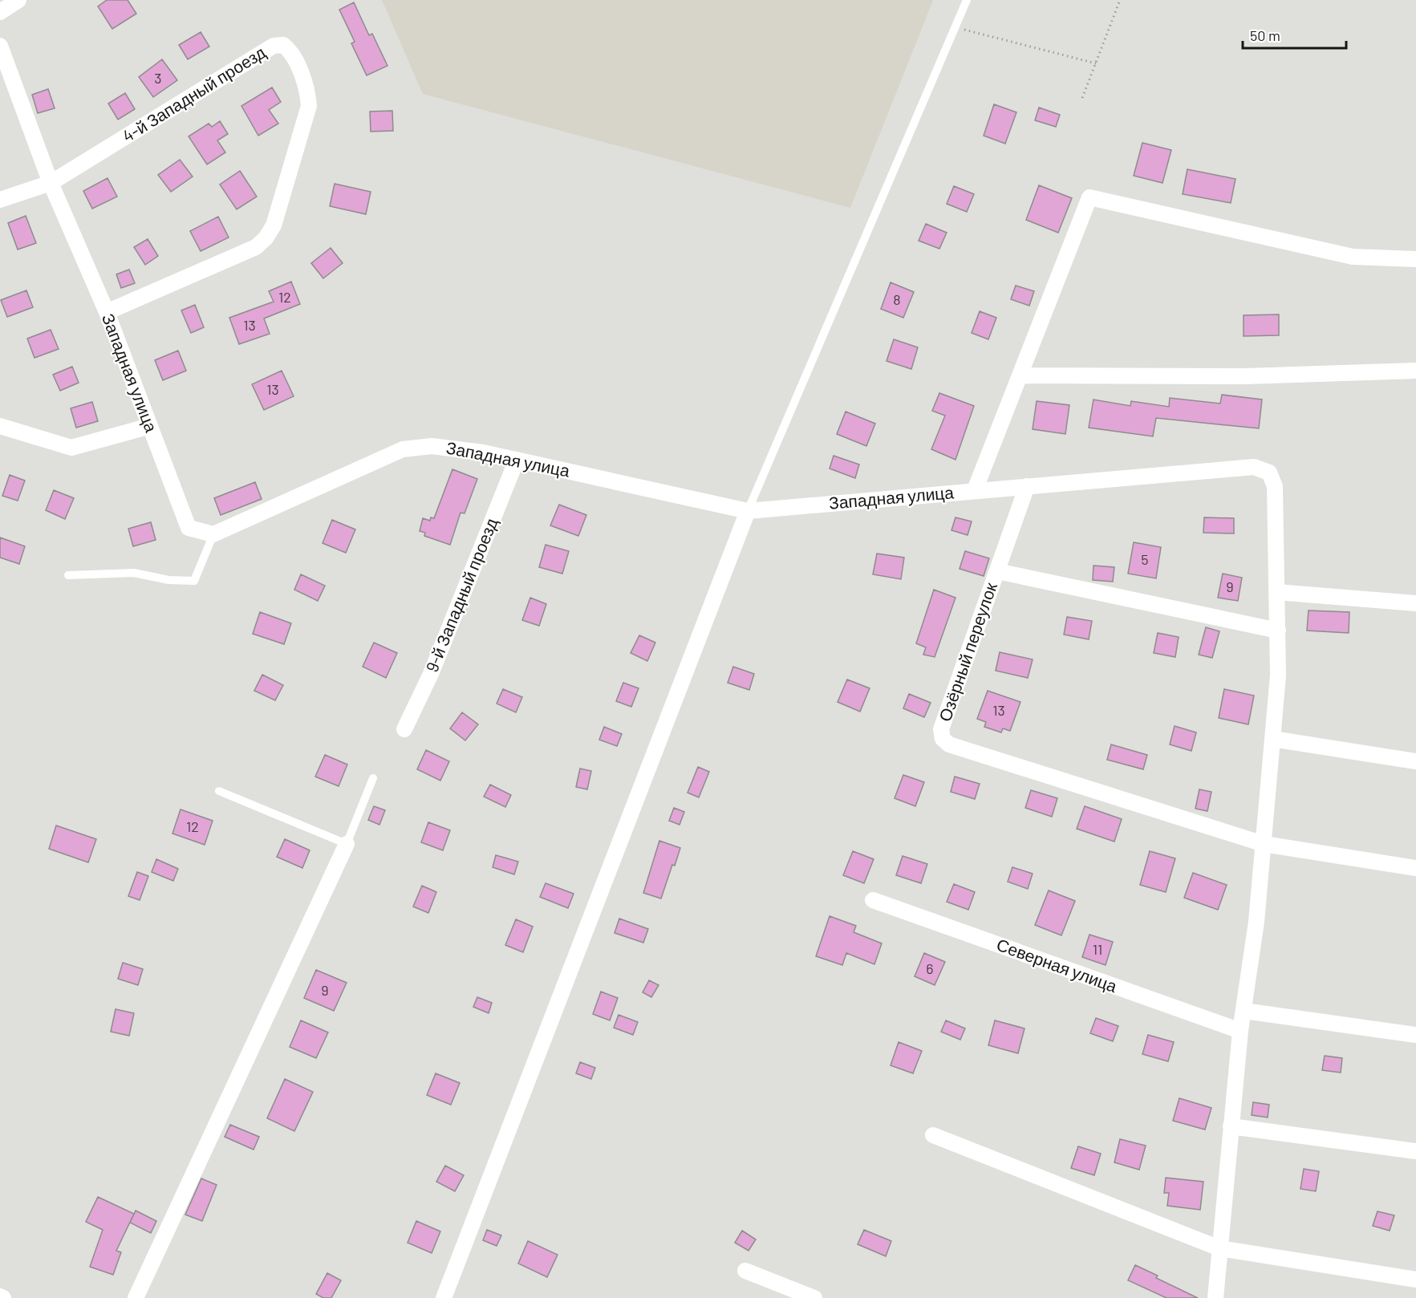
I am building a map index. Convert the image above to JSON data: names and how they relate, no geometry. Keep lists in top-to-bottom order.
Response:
{
  "streets": {
    "street": [
      "4-й Западный проезд",
      "Западная улица",
      "9-й Западный проезд",
      "Озёрный переулок",
      "Северная улица"
    ]
  },
  "crossings": [
    ["4-й Западный проезд", "Западная улица"],
    ["Западная улица", "9-й Западный проезд"]
  ],
  "house_numbers": [
    "3",
    "12",
    "8",
    "13",
    "13",
    "5",
    "9",
    "13",
    "12",
    "11",
    "6",
    "9"
  ],
  "scale_bar": "50 m"
}
